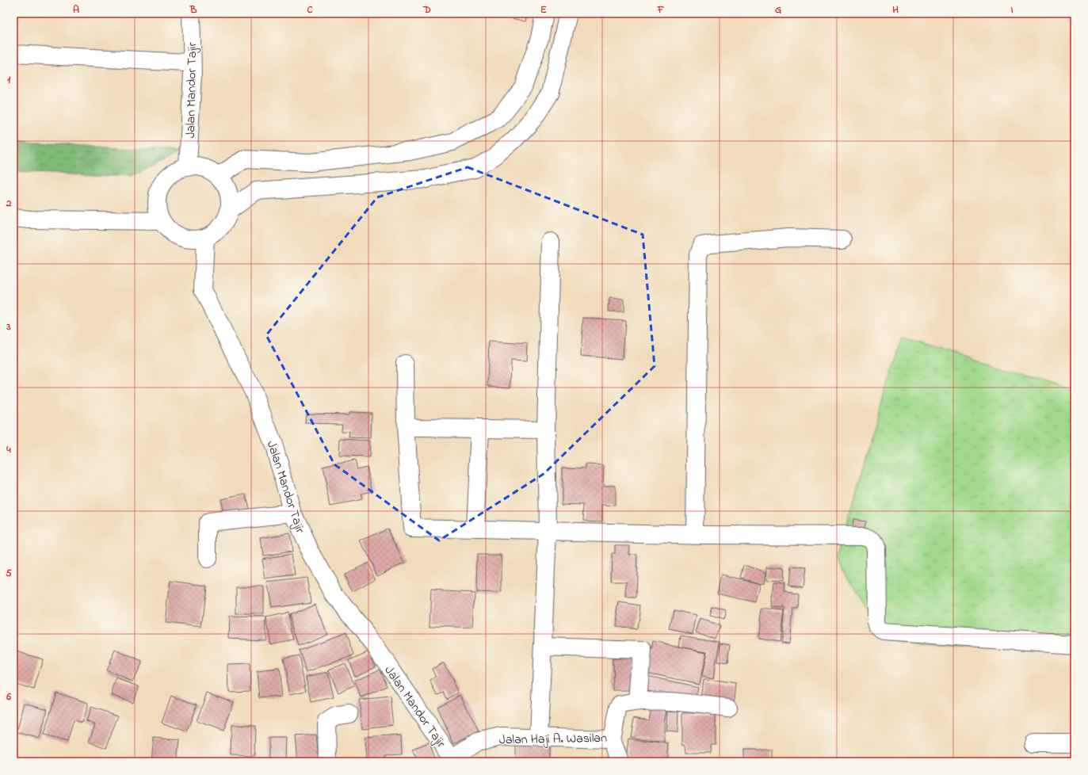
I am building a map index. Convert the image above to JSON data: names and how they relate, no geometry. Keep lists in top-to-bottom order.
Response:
{
  "streets": {
    "street": ["Jalan Mandor Tajir", "Jalan Haji A. Wasilan"]
  },
  "crossings": [
    ["Jalan Mandor Tajir", "Jalan Haji A. Wasilan"]
  ],
  "grid": {
    "columns": [
      "A",
      "B",
      "C",
      "D",
      "E",
      "F",
      "G",
      "H",
      "I"
    ],
    "rows": [
      "1",
      "2",
      "3",
      "4",
      "5",
      "6"
    ]
  }
}
